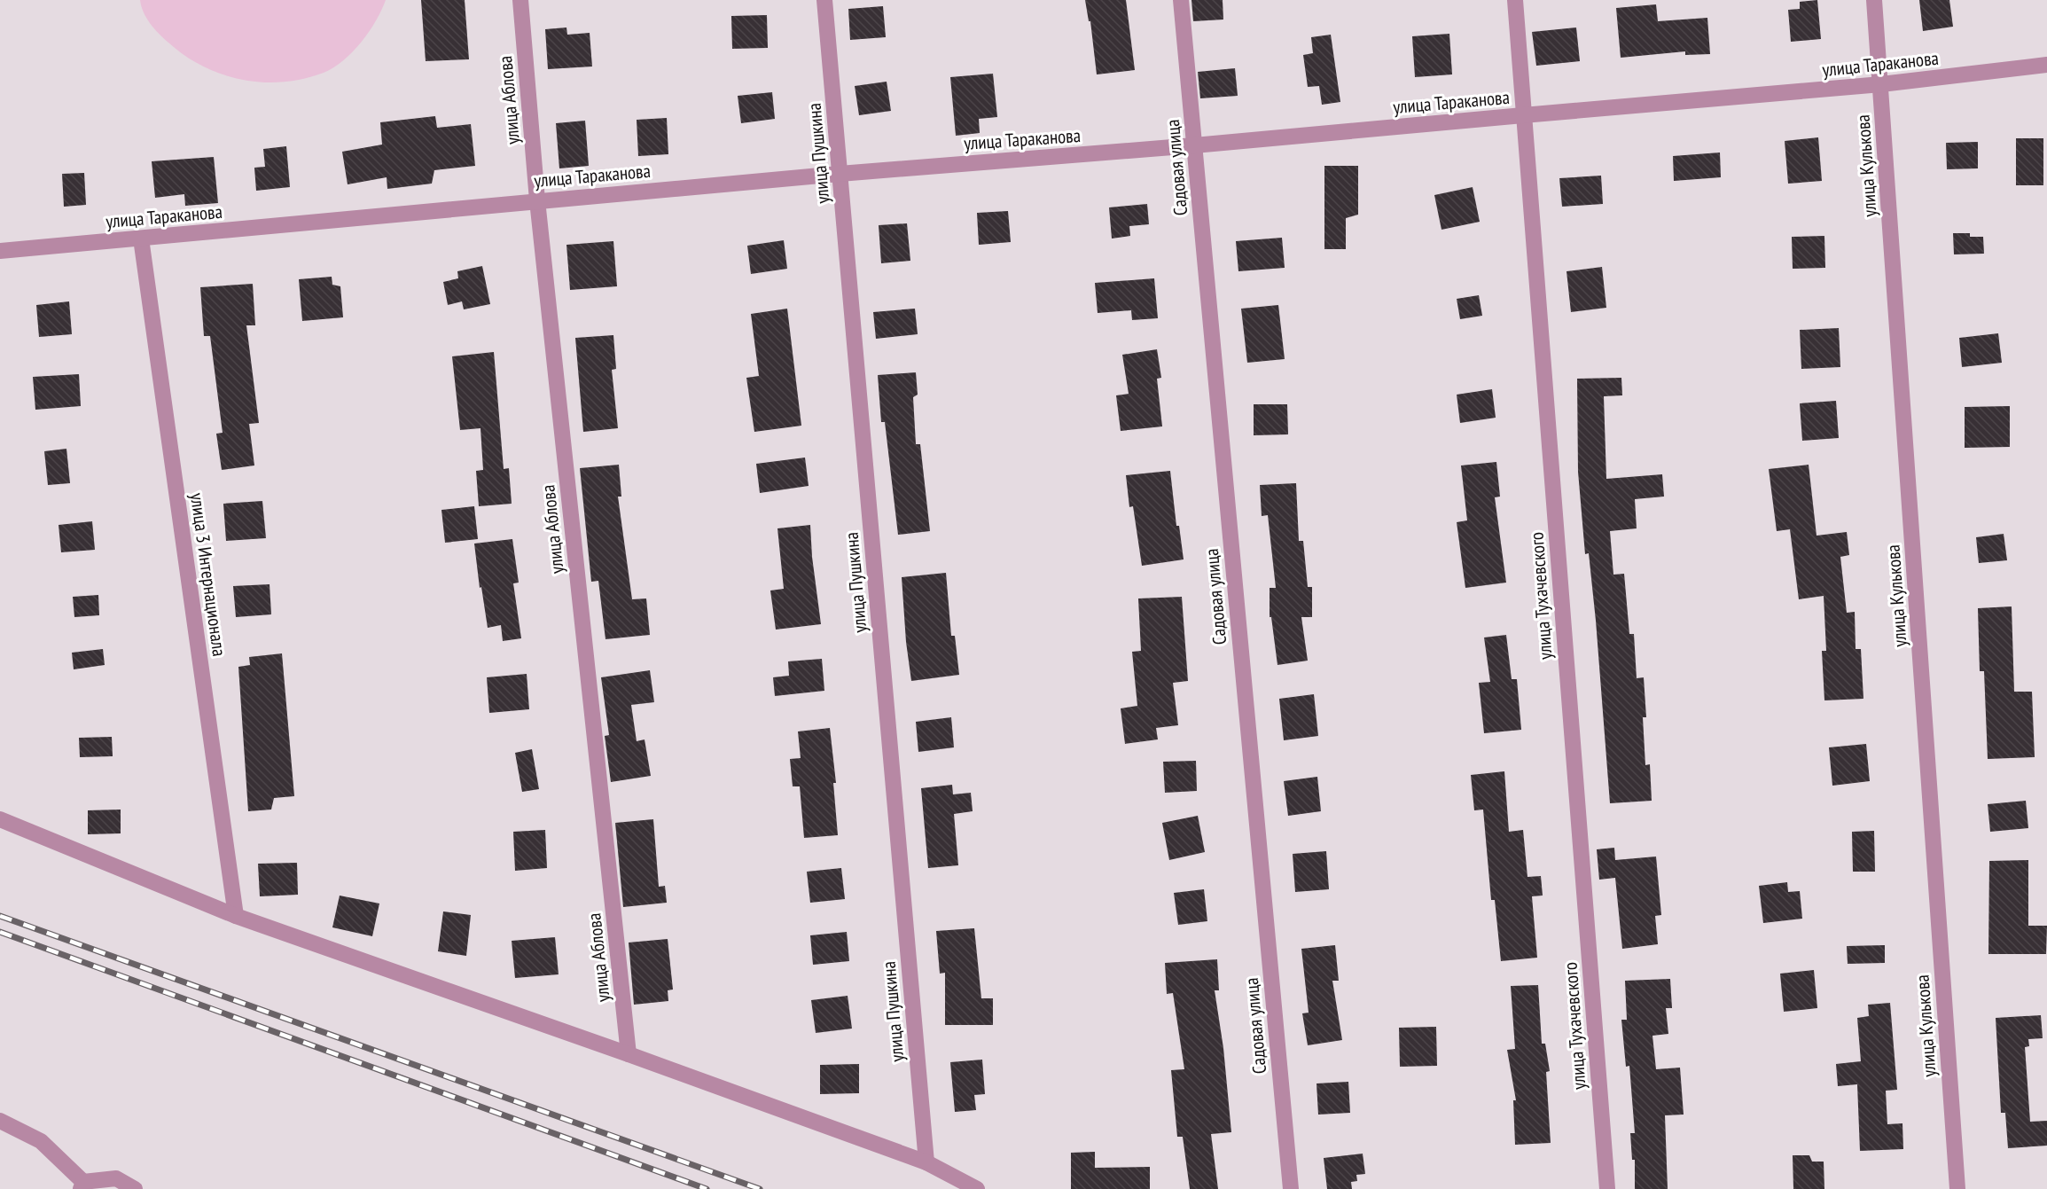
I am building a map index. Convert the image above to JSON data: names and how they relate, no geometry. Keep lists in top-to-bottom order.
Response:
{
  "streets": {
    "street": [
      "улица Тараканова",
      "улица Аблова",
      "улица Пушкина",
      "улица Кулькова",
      "Садовая улица",
      "улица 3 Интернационала",
      "улица Тухачевского"
    ]
  },
  "crossings": [
    ["улица Тараканова", "улица Аблова"],
    ["улица Тараканова", "улица Пушкина"],
    ["улица Тараканова", "улица Кулькова"],
    ["улица Тараканова", "Садовая улица"],
    ["улица Тараканова", "улица 3 Интернационала"],
    ["улица Тараканова", "улица Тухачевского"]
  ]
}
